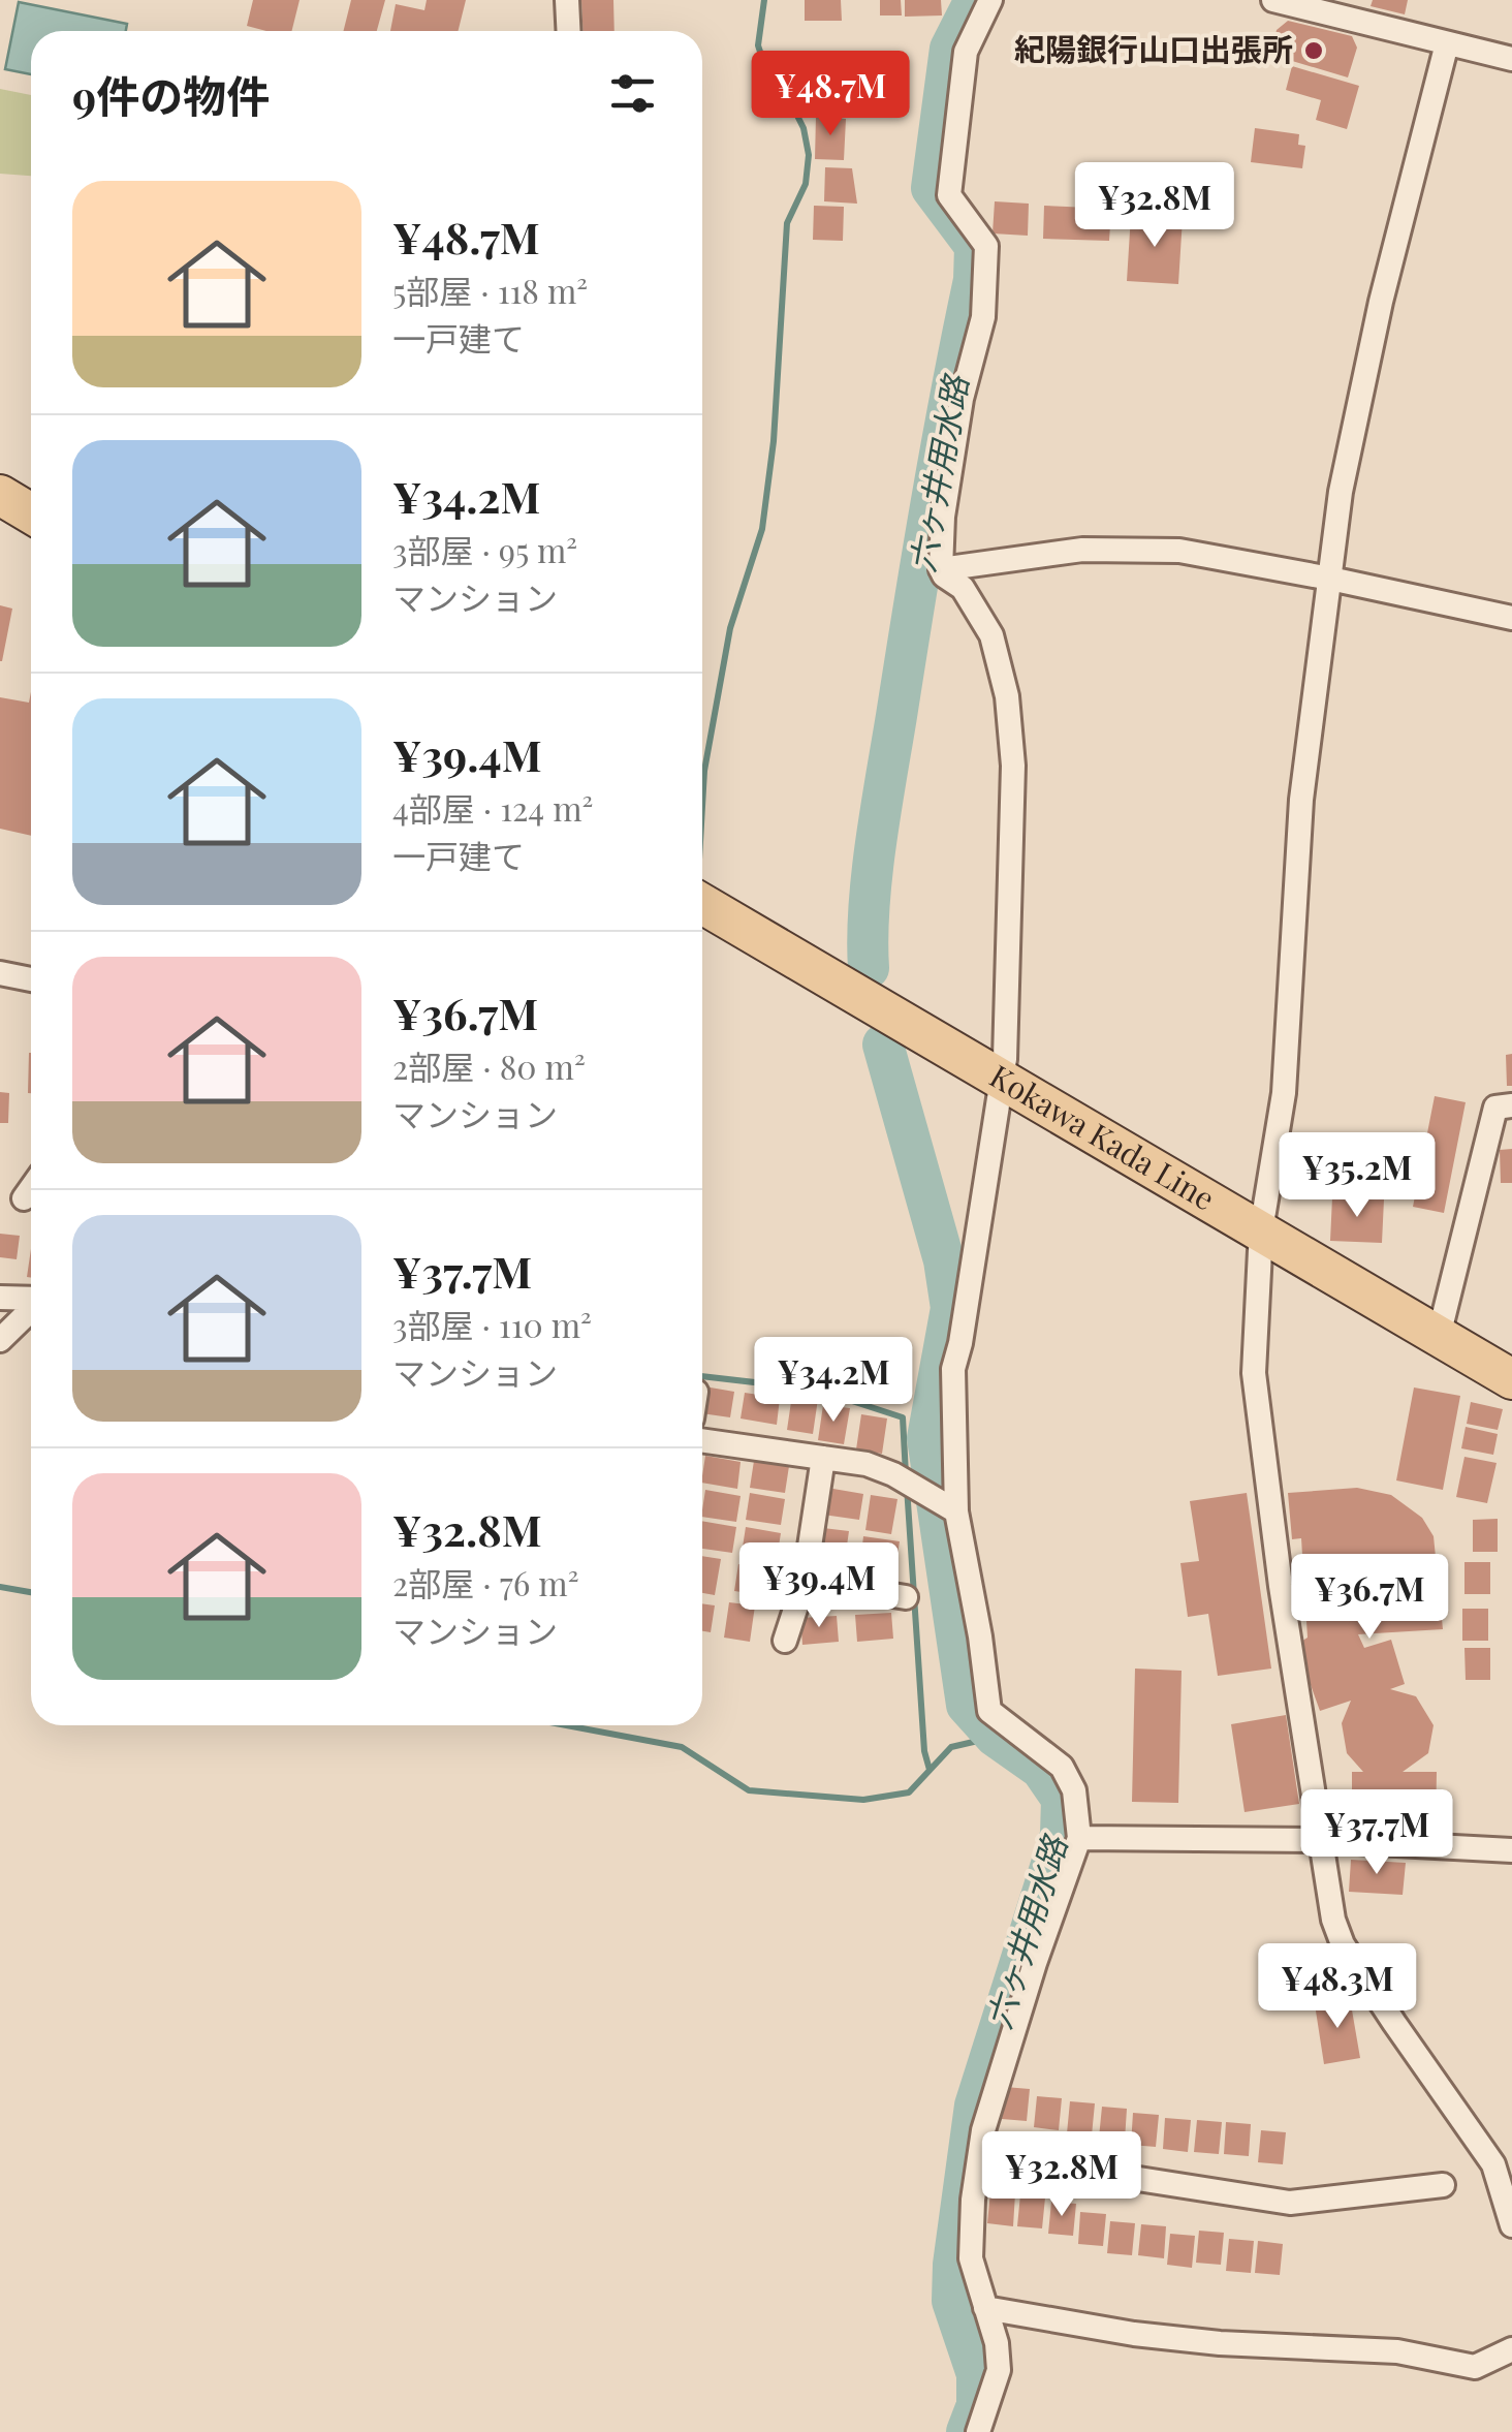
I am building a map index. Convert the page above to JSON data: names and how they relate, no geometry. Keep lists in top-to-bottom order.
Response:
{
  "streets": {
    "main road": ["Kokawa Kada Line"]
  },
  "water": ["六ヶ井用水路"],
  "places": ["紀陽銀行山口出張所"],
  "page": {
    "heading": "9件の物件",
    "price": [
      "¥48.7M",
      "¥32.8M",
      "¥35.2M",
      "¥34.2M",
      "¥39.4M",
      "¥36.7M",
      "¥37.7M",
      "¥48.3M",
      "¥32.8M"
    ],
    "list": [
      {
        "name": "¥48.7M",
        "note": "5部屋 · 118 m² · 一戸建て"
      },
      {
        "name": "¥34.2M",
        "note": "3部屋 · 95 m² · マンション"
      },
      {
        "name": "¥39.4M",
        "note": "4部屋 · 124 m² · 一戸建て"
      },
      {
        "name": "¥36.7M",
        "note": "2部屋 · 80 m² · マンション"
      },
      {
        "name": "¥37.7M",
        "note": "3部屋 · 110 m² · マンション"
      },
      {
        "name": "¥32.8M",
        "note": "2部屋 · 76 m² · マンション"
      }
    ]
  }
}
